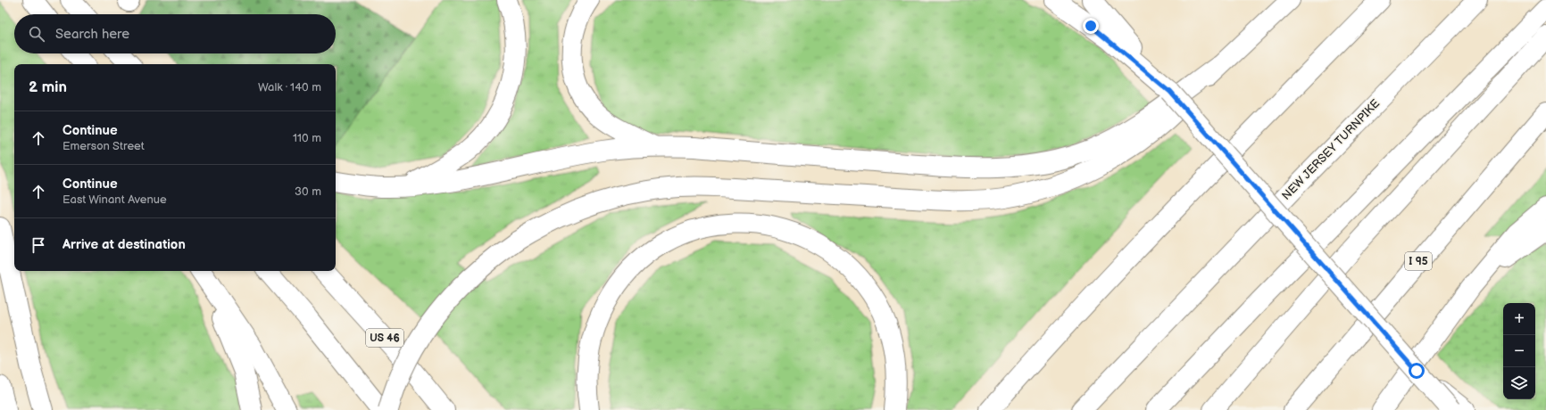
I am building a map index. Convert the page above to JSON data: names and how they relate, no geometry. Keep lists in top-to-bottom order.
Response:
{
  "streets": {
    "main road": ["NEW JERSEY TURNPIKE", "I 95", "US 46"]
  },
  "page": {
    "search": "Search here",
    "heading": ["2 min", "Walk · 140 m"],
    "list": [
      ["Continue", "Emerson Street", "110 m"],
      ["Continue", "East Winant Avenue", "30 m"],
      "Arrive at destination"
    ],
    "map_buttons": ["+", "−"]
  }
}
